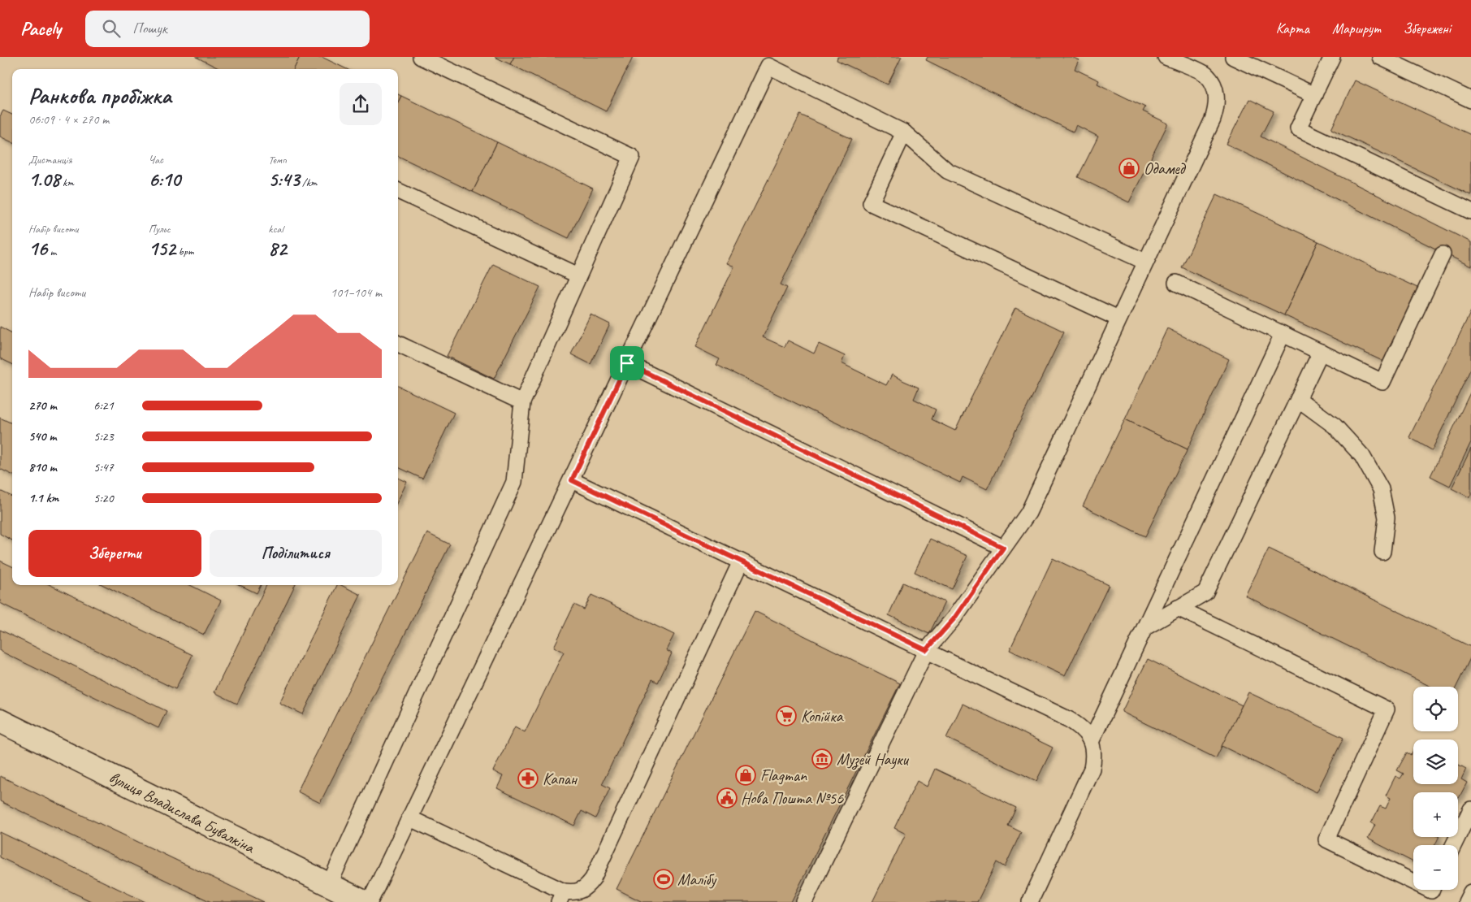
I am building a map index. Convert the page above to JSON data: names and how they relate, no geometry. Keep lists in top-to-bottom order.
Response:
{
  "streets": {
    "street": ["вулиця Владислава Бувалкіна"]
  },
  "places": {
    "shop": ["Одамед", "Flagman"],
    "supermarket": ["Копійка"],
    "museum": ["Музей Науки"],
    "pharmacy": ["Капан"],
    "public building": ["Нова Пошта №56"],
    "sports": ["Малiбу"]
  },
  "page": {
    "header": "Pacely",
    "search": "Пошук",
    "nav": ["Карта", "Маршрут", "Збережені"],
    "heading": ["Ранкова пробіжка", "06:09 · 4 × 270 m"],
    "stats": [
      ["Дистанція", "1.08 km"],
      ["Час", "6:10"],
      ["Темп", "5:43 /km"],
      ["Набір висоти", "16 m"],
      ["Пульс", "152 bpm"],
      ["kcal", "82"]
    ],
    "chart": ["Набір висоти", "101–104 m"],
    "list": [
      {
        "name": "270 m",
        "note": "6:21"
      },
      {
        "name": "540 m",
        "note": "5:23"
      },
      {
        "name": "810 m",
        "note": "5:47"
      },
      {
        "name": "1.1 km",
        "note": "5:20"
      }
    ],
    "buttons": ["Зберегти", "Поділитися"],
    "map_buttons": ["+", "−"]
  }
}
